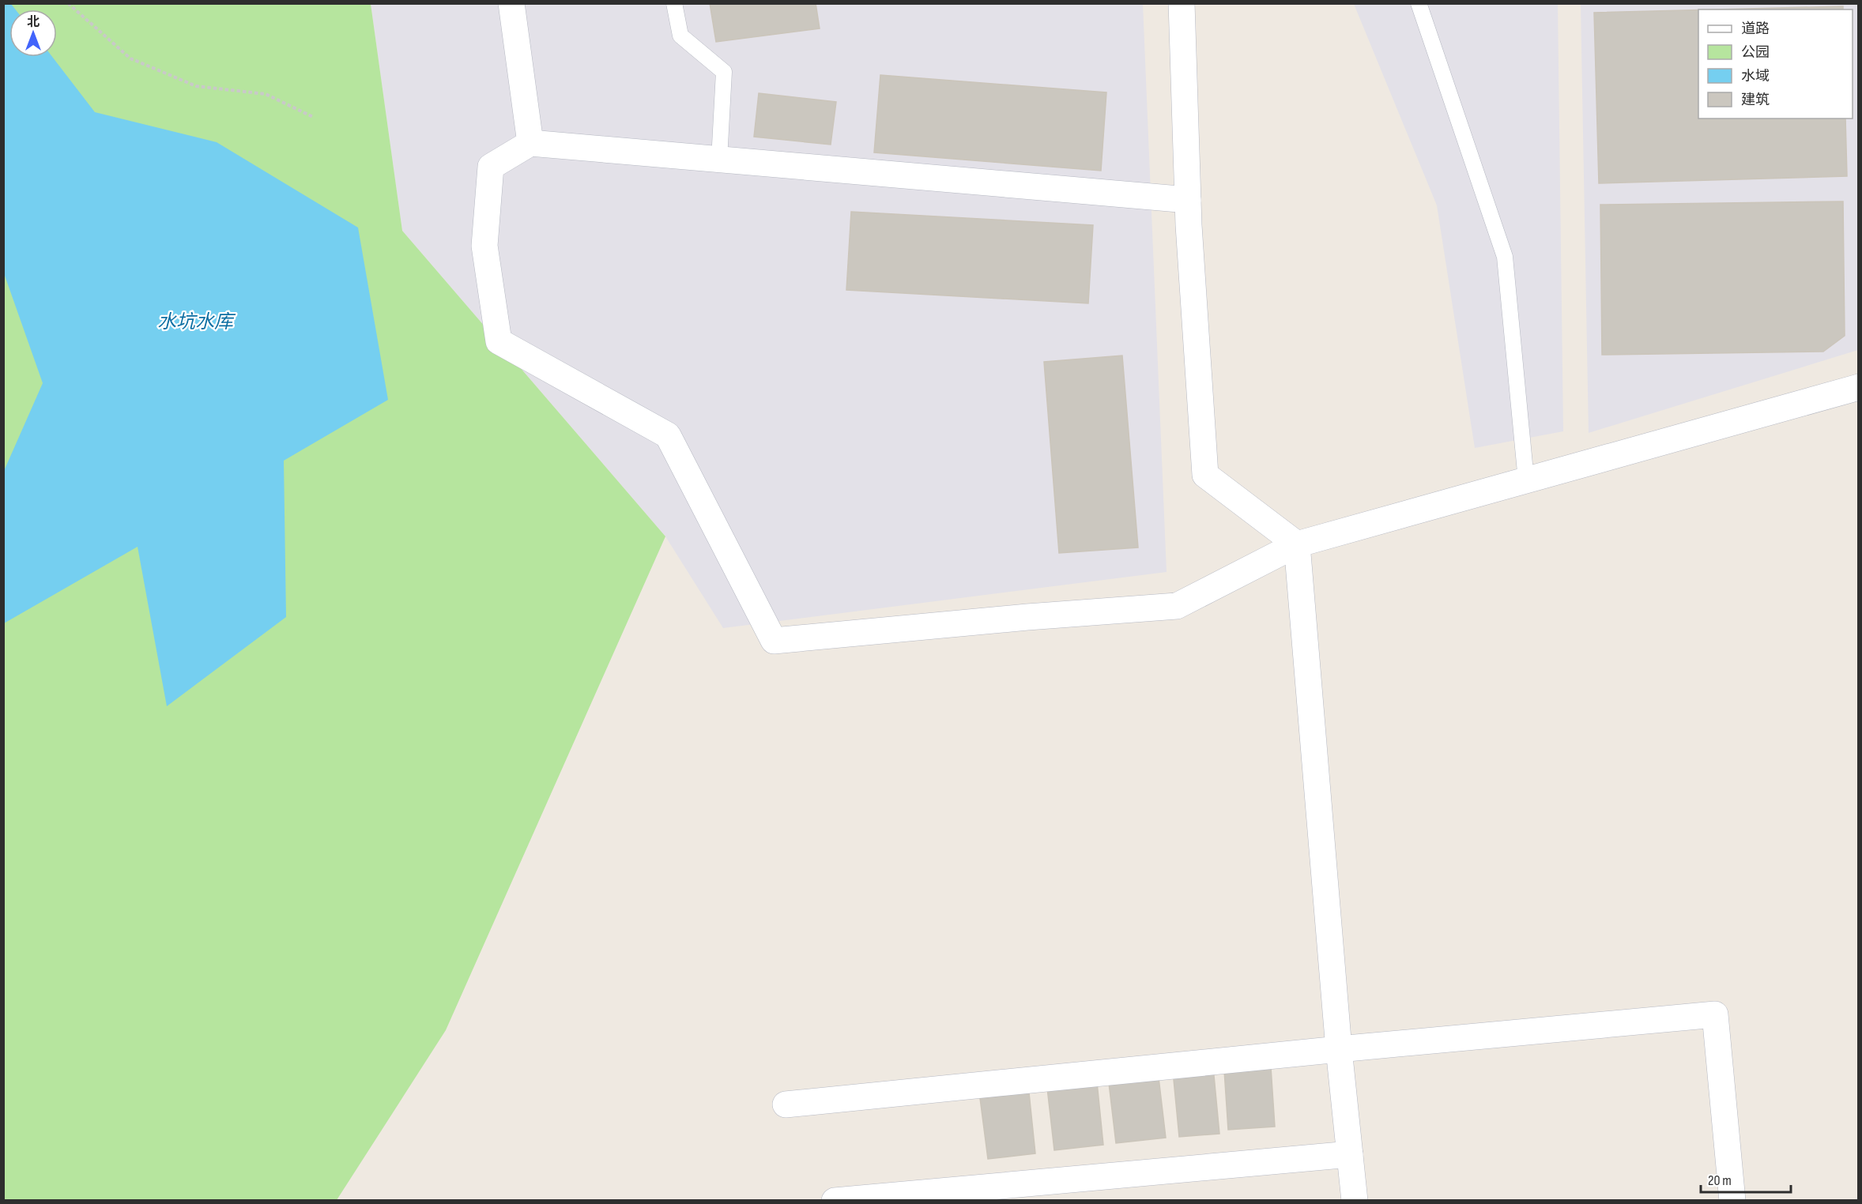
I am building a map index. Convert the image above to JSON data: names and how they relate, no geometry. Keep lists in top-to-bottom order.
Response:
{
  "water": ["水坑水库"],
  "legend": [
    "道路",
    "公园",
    "水域",
    "建筑"
  ],
  "scale_bar": "20 m",
  "north": "top"
}
